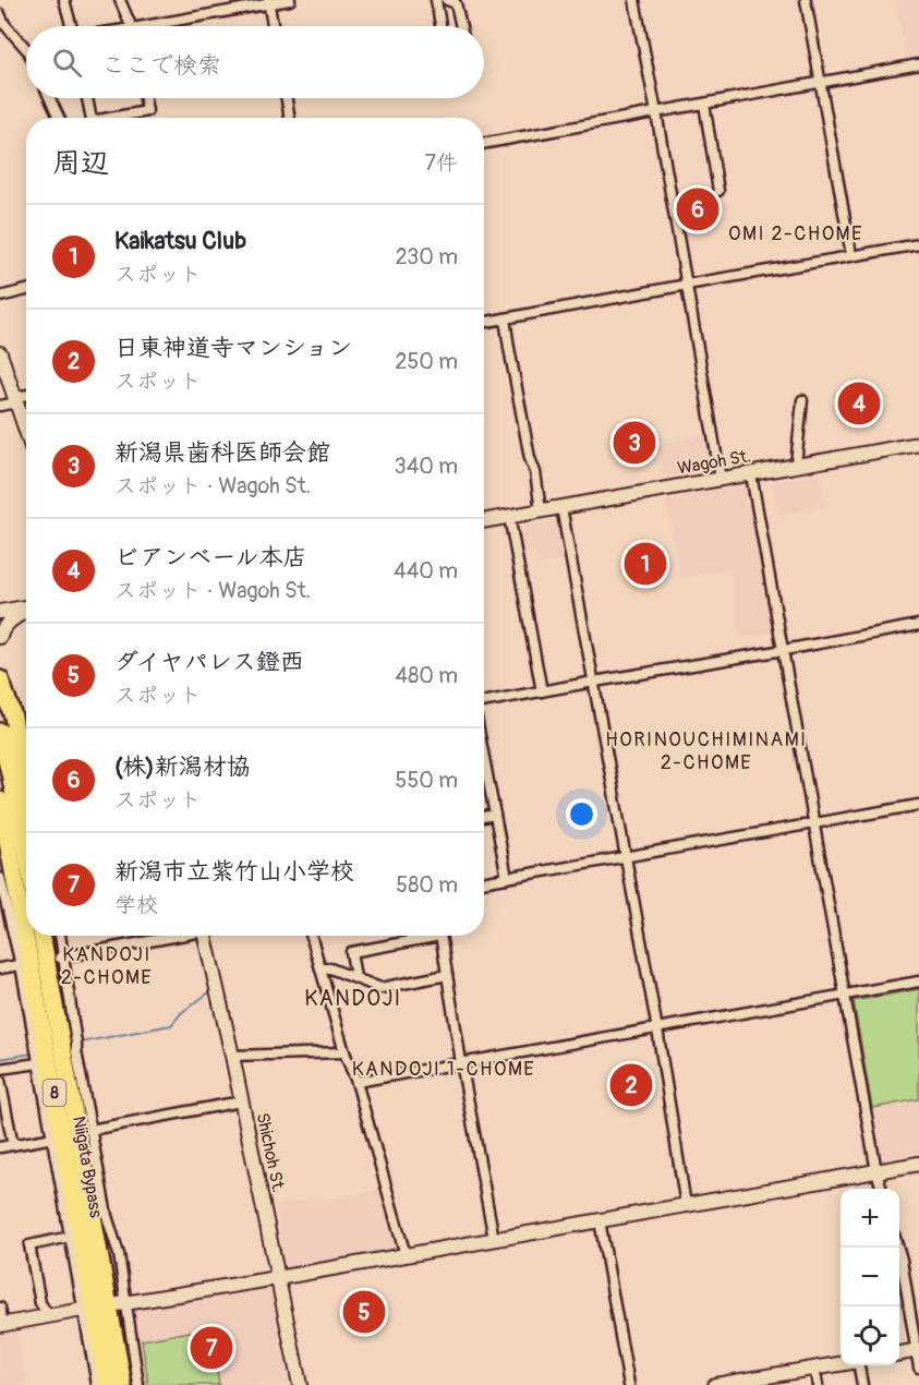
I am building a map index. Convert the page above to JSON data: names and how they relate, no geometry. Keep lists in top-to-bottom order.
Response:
{
  "streets": {
    "highway": ["8", "Niigata Bypass"],
    "street": ["Wagoh St.", "Shichoh St."]
  },
  "districts": [
    "OMI 2-CHOME",
    "HORINOUCHIMINAMI 2-CHOME",
    "KANDOJI 2-CHOME",
    "KANDOJI",
    "KANDOJI 1-CHOME"
  ],
  "page": {
    "search": "ここで検索",
    "heading": ["周辺", "7件"],
    "pins": [
      "6",
      "4",
      "3",
      "1",
      "2",
      "5",
      "7"
    ],
    "list": [
      {
        "mark": "1",
        "name": "Kaikatsu Club",
        "note": "スポット",
        "value": "230 m"
      },
      {
        "mark": "2",
        "name": "日東神道寺マンション",
        "note": "スポット",
        "value": "250 m"
      },
      {
        "mark": "3",
        "name": "新潟県歯科医師会館",
        "note": "スポット · Wagoh St.",
        "value": "340 m"
      },
      {
        "mark": "4",
        "name": "ビアンベール本店",
        "note": "スポット · Wagoh St.",
        "value": "440 m"
      },
      {
        "mark": "5",
        "name": "ダイヤパレス鐙西",
        "note": "スポット",
        "value": "480 m"
      },
      {
        "mark": "6",
        "name": "(株)新潟材協",
        "note": "スポット",
        "value": "550 m"
      },
      {
        "mark": "7",
        "name": "新潟市立紫竹山小学校",
        "note": "学校",
        "value": "580 m"
      }
    ],
    "map_buttons": ["+", "−"]
  }
}
